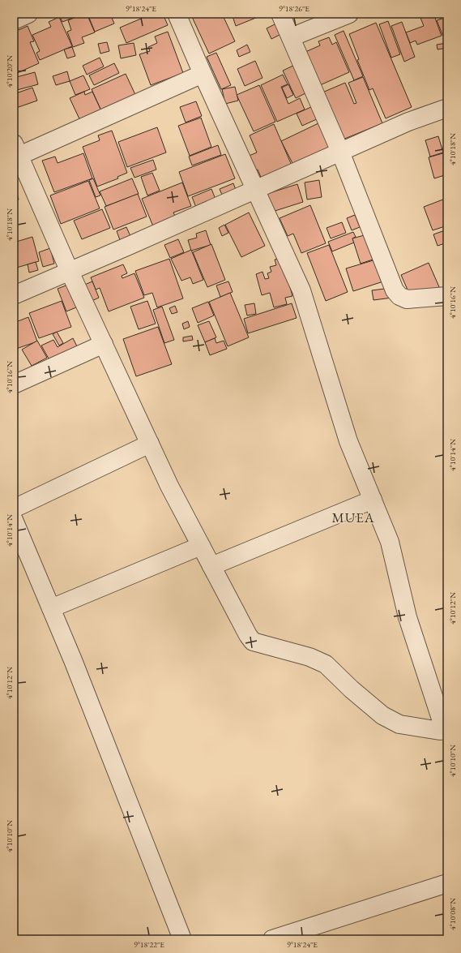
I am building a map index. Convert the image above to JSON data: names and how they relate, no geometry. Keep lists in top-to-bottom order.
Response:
{
  "districts": ["MUEA"],
  "coordinates": [
    "9°18'24\"E",
    "9°18'26\"E",
    "4°10'20\"N",
    "4°10'18\"N",
    "4°10'16\"N",
    "4°10'14\"N",
    "4°10'12\"N",
    "4°10'10\"N",
    "4°10'08\"N",
    "9°18'22\"E"
  ]
}
